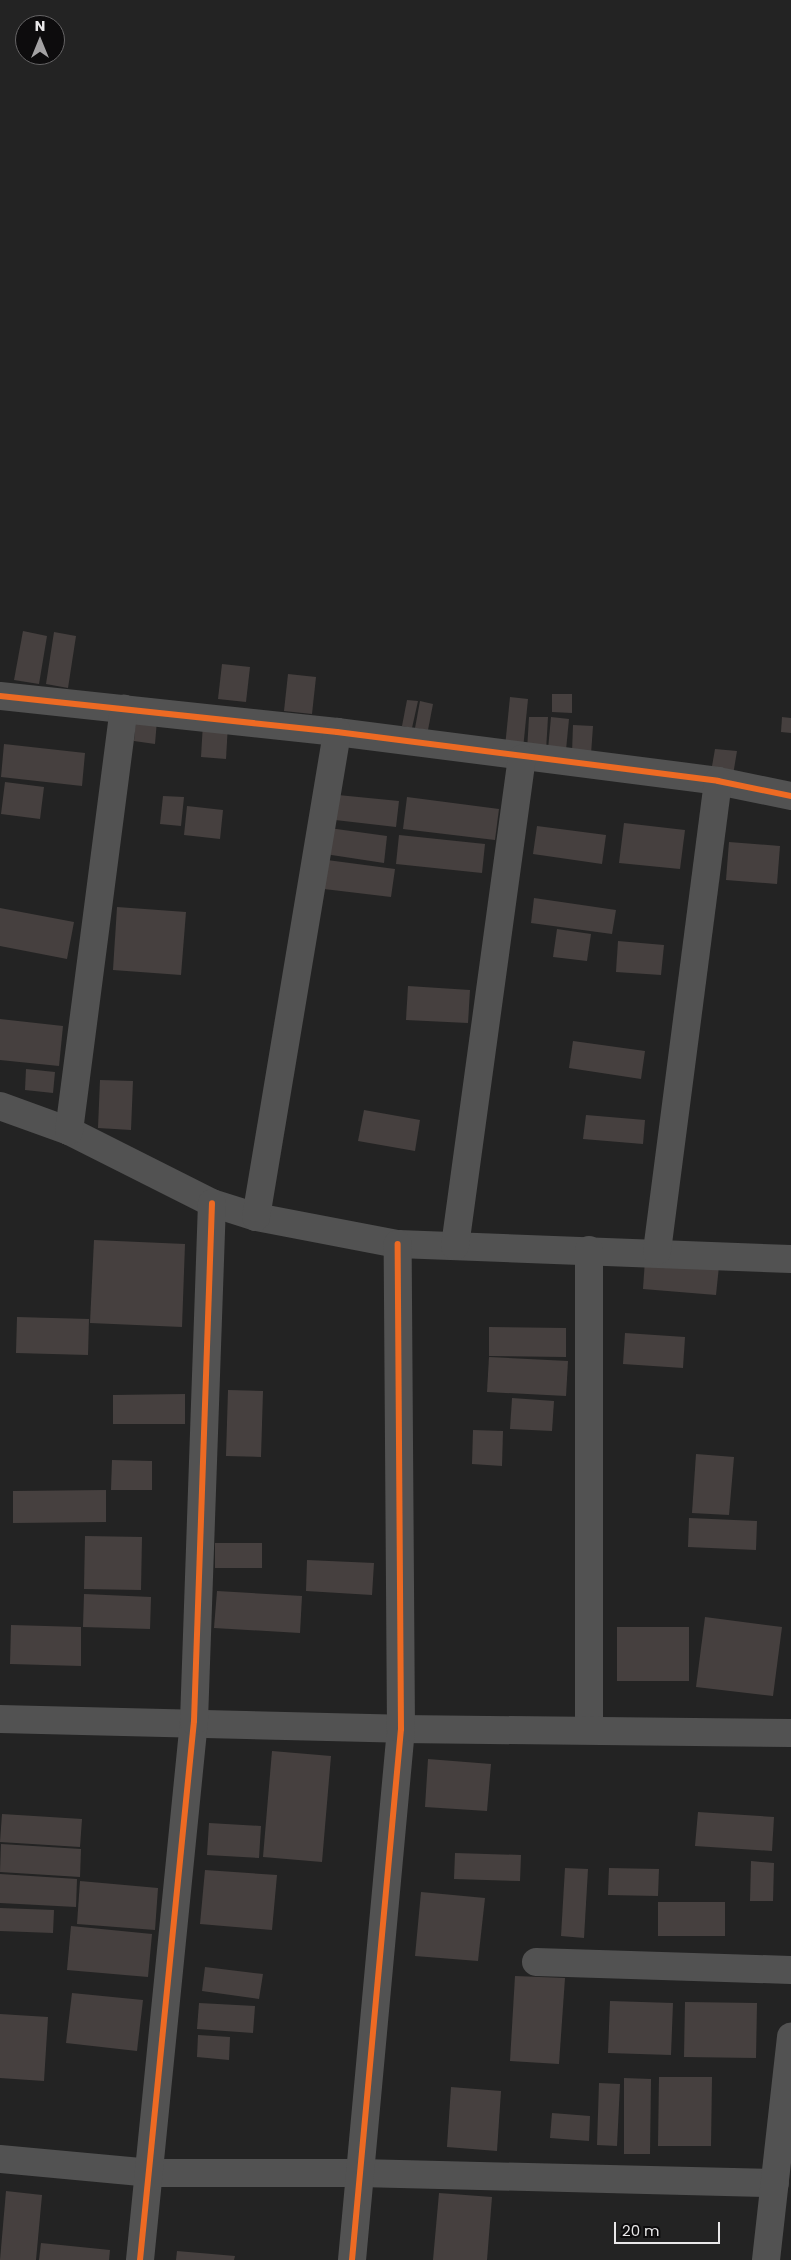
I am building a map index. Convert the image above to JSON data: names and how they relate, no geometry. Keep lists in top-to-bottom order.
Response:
{
  "scale_bar": "20 m",
  "north": "top"
}
